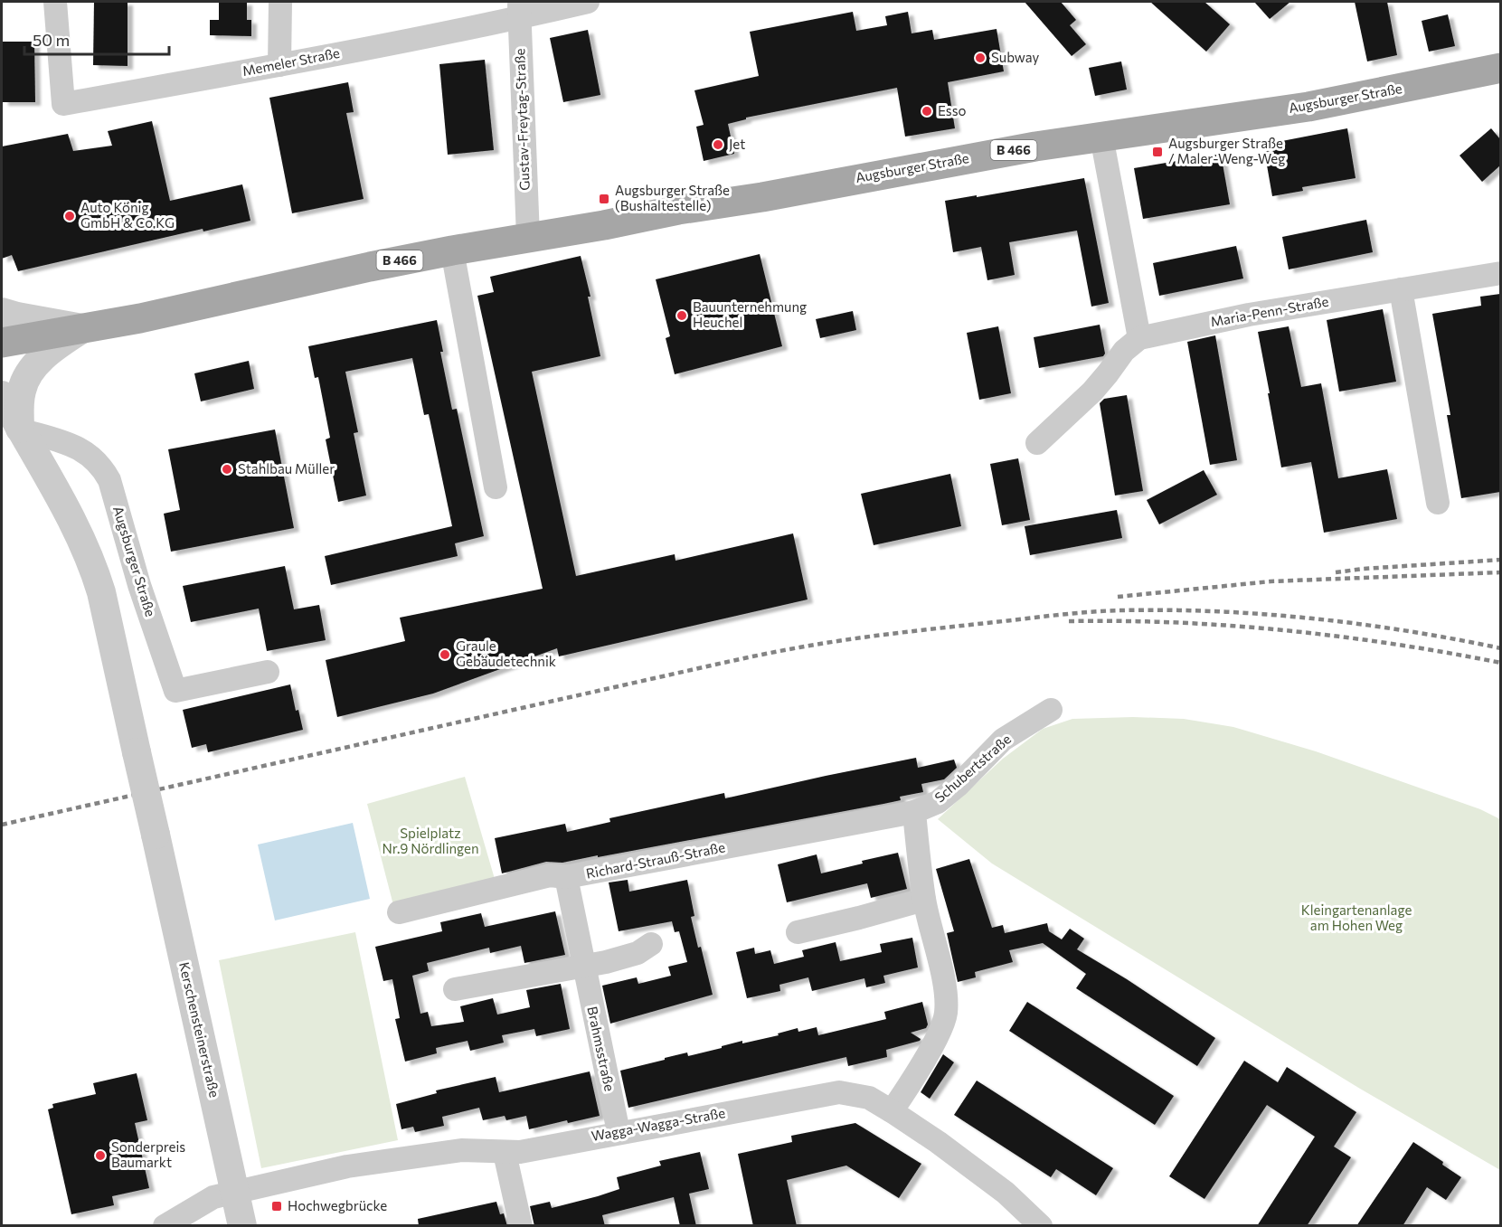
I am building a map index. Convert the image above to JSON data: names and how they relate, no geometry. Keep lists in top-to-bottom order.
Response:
{
  "streets": {
    "main road": ["Augsburger Straße", "B 466"],
    "street": [
      "Memeler Straße",
      "Gustav-Freytag-Straße",
      "Maria-Penn-Straße",
      "Schubertstraße",
      "Richard-Strauß-Straße",
      "Kerschensteinerstraße",
      "Brahmsstraße",
      "Wagga-Wagga-Straße"
    ]
  },
  "crossings": [
    ["Memeler Straße", "Gustav-Freytag-Straße"],
    ["Augsburger Straße", "Gustav-Freytag-Straße"],
    ["Augsburger Straße", "Kerschensteinerstraße"],
    ["Schubertstraße", "Richard-Strauß-Straße"],
    ["Richard-Strauß-Straße", "Brahmsstraße"],
    ["Kerschensteinerstraße", "Wagga-Wagga-Straße"],
    ["Brahmsstraße", "Wagga-Wagga-Straße"]
  ],
  "parks": ["Spielplatz Nr.9 Nördlingen", "Kleingartenanlage am Hohen Weg"],
  "places": {
    "other": [
      "Subway",
      "Esso",
      "Jet",
      "Auto König GmbH & Co.KG",
      "Bauunternehmung Heuchel",
      "Stahlbau Müller",
      "Graule Gebäudetechnik",
      "Sonderpreis Baumarkt"
    ],
    "transit": ["Augsburger Straße / Maler-Weng-Weg", "Augsburger Straße (Bushaltestelle)", "Hochwegbrücke"]
  },
  "scale_bar": "50 m"
}
